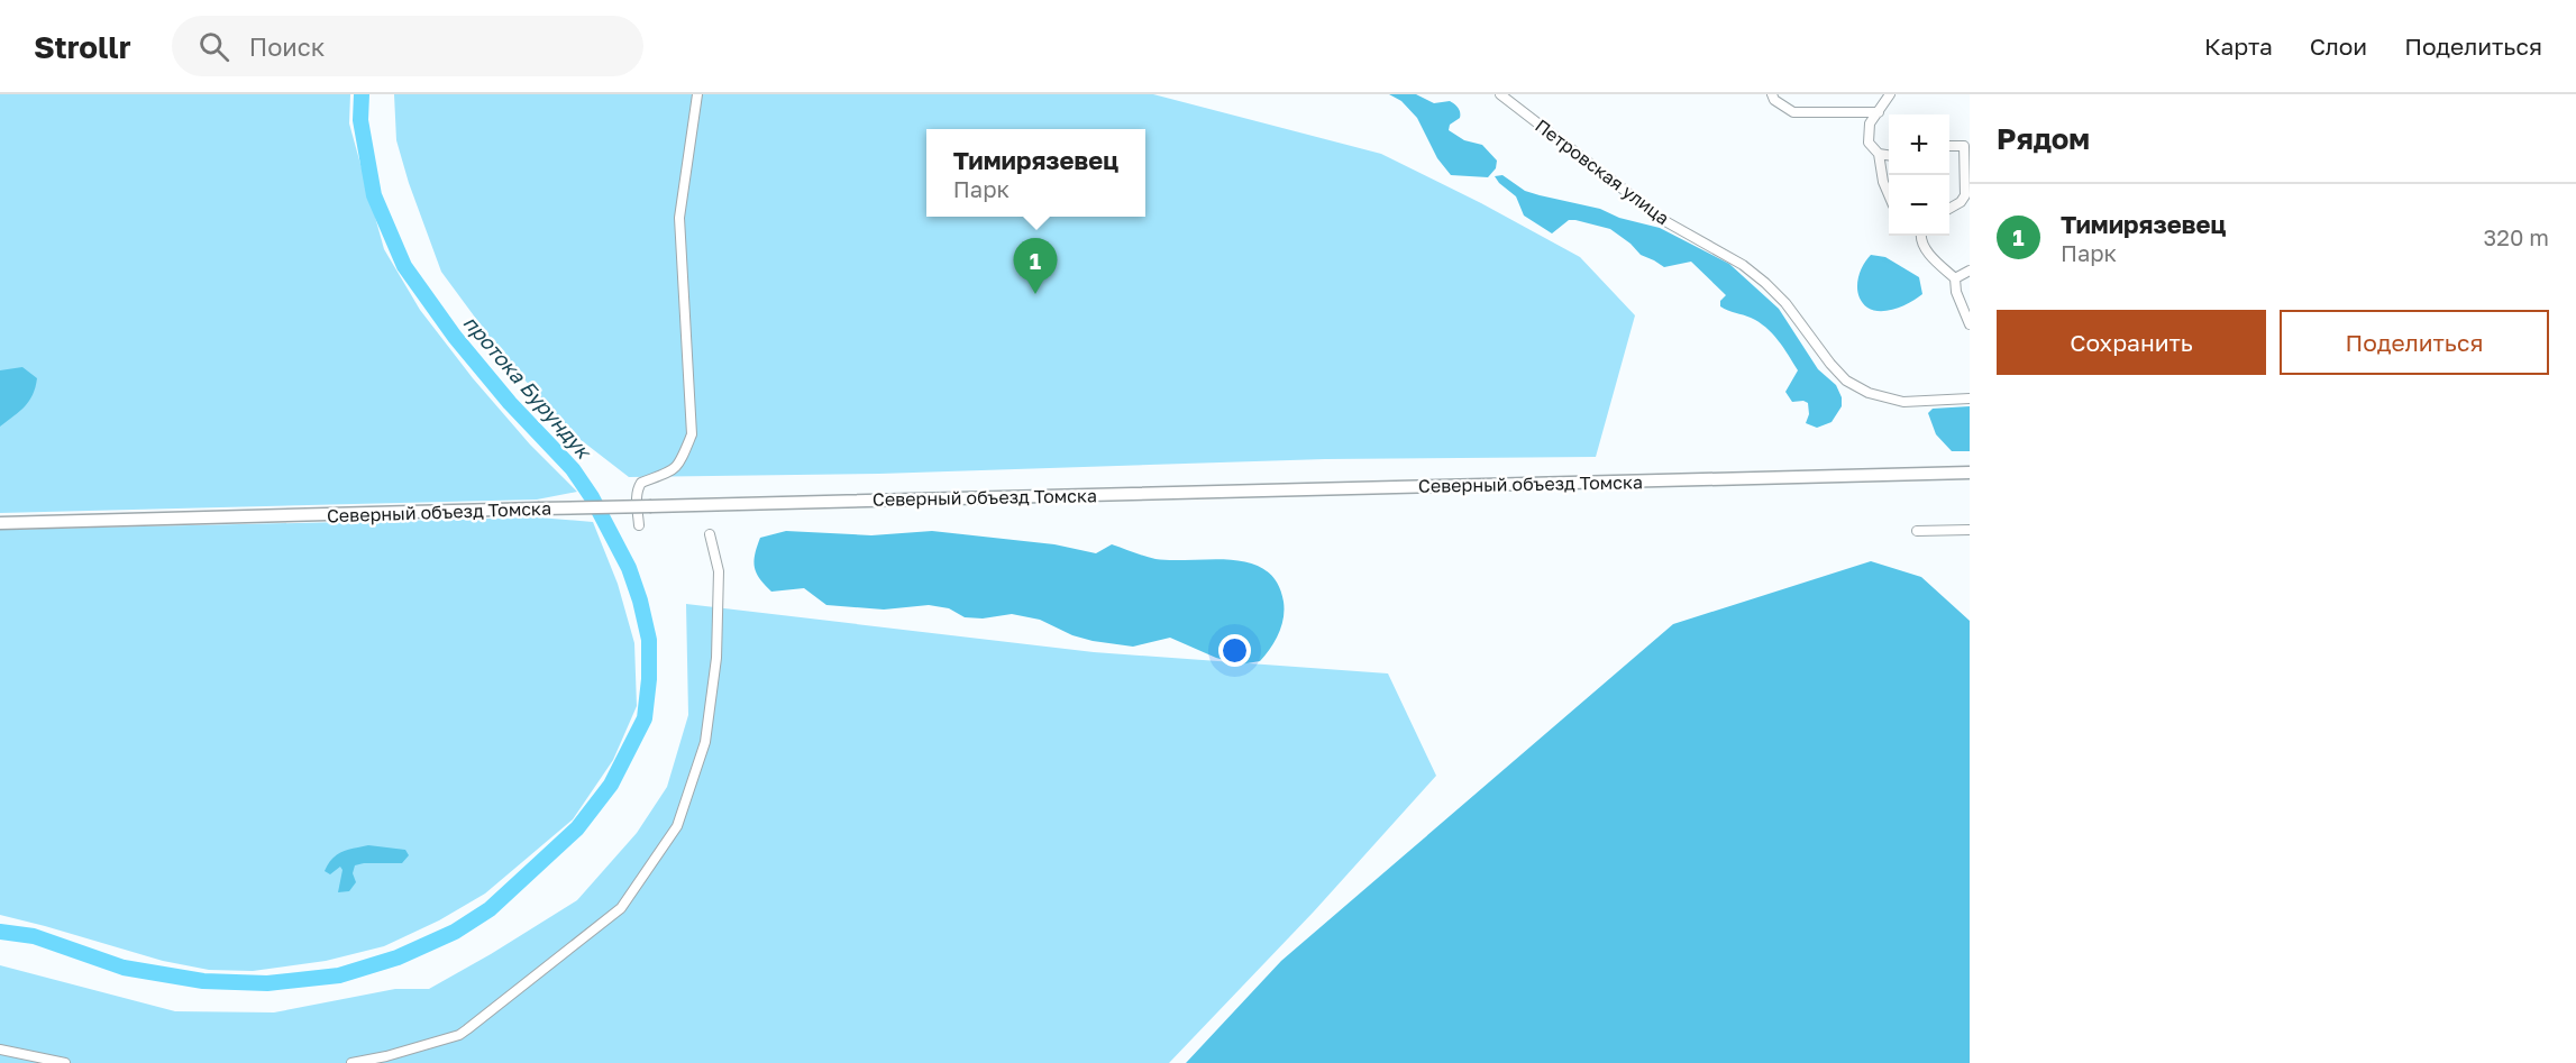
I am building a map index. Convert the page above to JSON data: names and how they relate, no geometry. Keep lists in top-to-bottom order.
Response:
{
  "streets": {
    "main road": ["Северный объезд Томска"],
    "street": ["Петровская улица"]
  },
  "water": ["протока Бурундук"],
  "page": {
    "header": "Strollr",
    "search": "Поиск",
    "nav": ["Карта", "Слои", "Поделиться"],
    "heading": "Рядом",
    "map_buttons": ["+", "−"],
    "popup": ["Тимирязевец", "Парк"],
    "list": [
      {
        "mark": "1",
        "name": "Тимирязевец",
        "note": "Парк",
        "value": "320 m"
      }
    ],
    "pins": "1",
    "buttons": ["Сохранить", "Поделиться"]
  }
}
